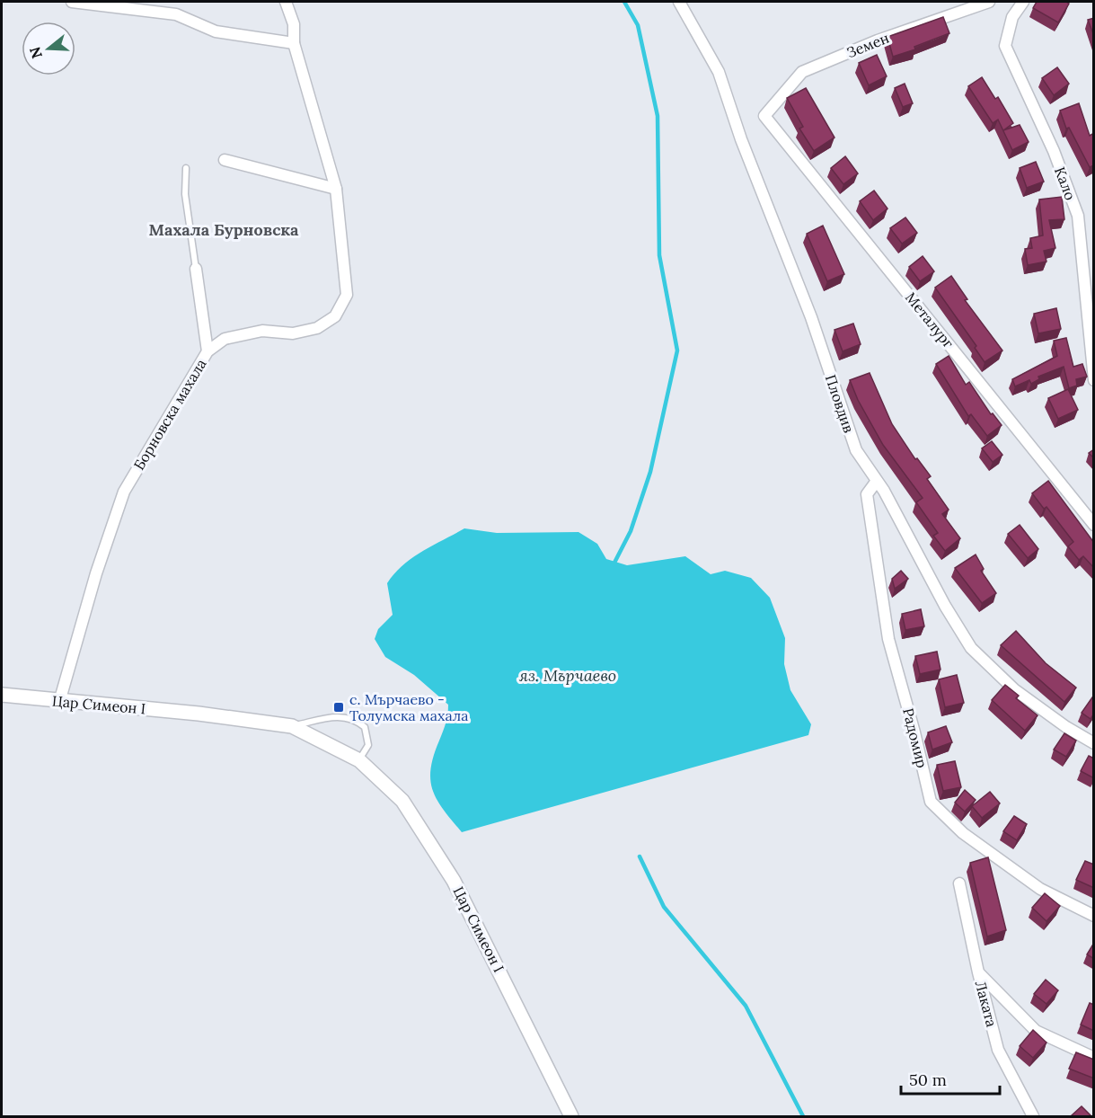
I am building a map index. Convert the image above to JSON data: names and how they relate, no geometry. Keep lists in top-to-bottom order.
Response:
{
  "streets": {
    "street": [
      "Земен",
      "Кало",
      "Металург",
      "Пловдив",
      "Борновска махала",
      "Цар Симеон I",
      "Радомир",
      "Лаката"
    ]
  },
  "crossings": [
    ["Земен", "Металург"],
    ["Пловдив", "Радомир"],
    ["Борновска махала", "Цар Симеон I"]
  ],
  "districts": ["Махала Бурновска"],
  "water": ["яз. Мърчаево"],
  "places": {
    "transit": ["с. Мърчаево - Толумска махала"]
  },
  "scale_bar": "50 m",
  "north": "left"
}
